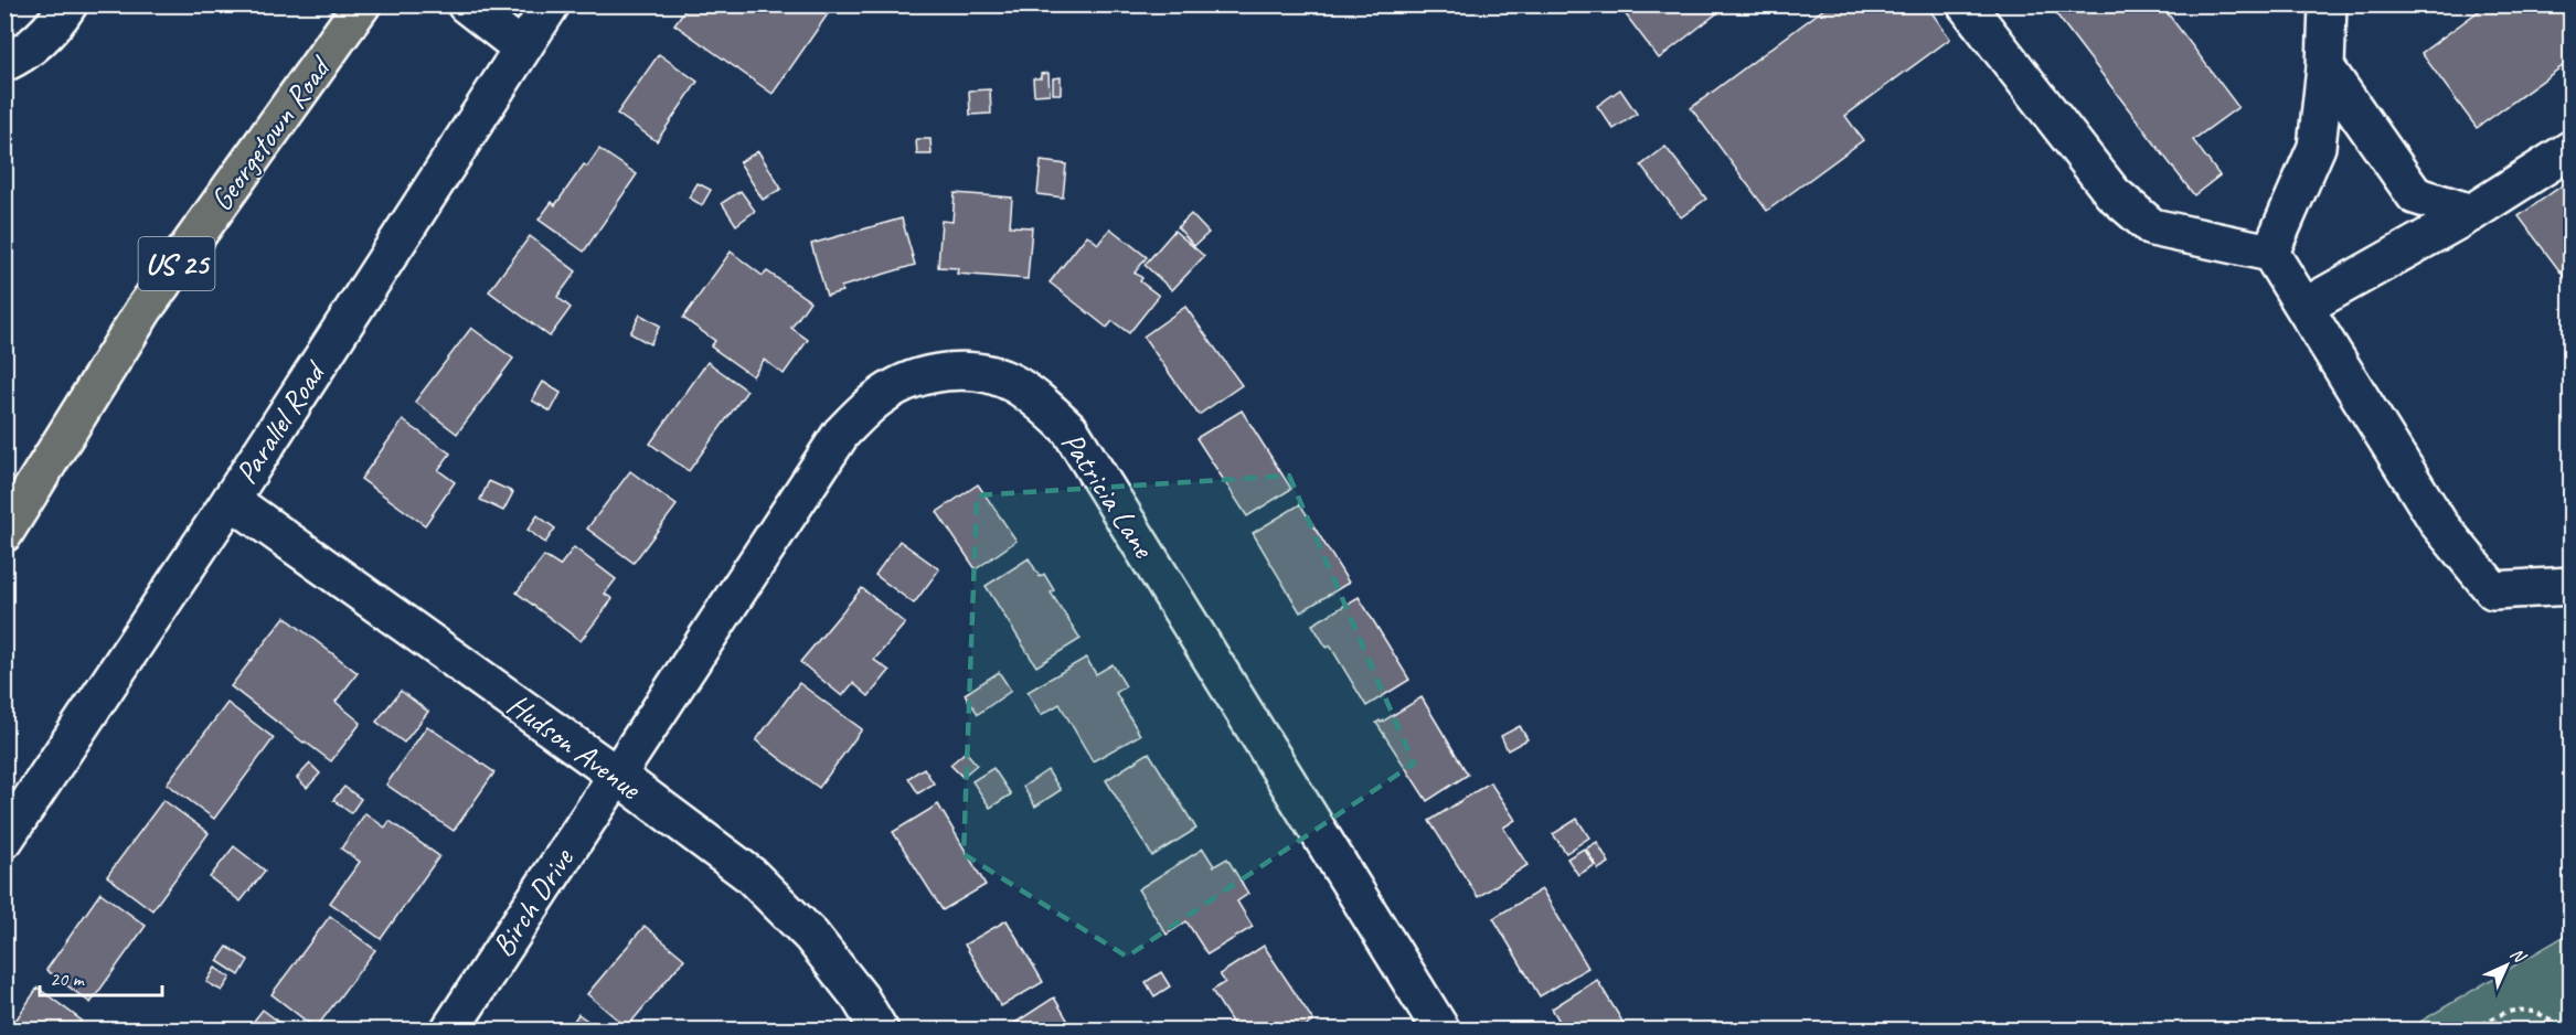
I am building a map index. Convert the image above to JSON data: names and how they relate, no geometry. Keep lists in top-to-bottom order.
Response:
{
  "streets": {
    "main road": ["Georgetown Road", "US 25"],
    "street": [
      "Parallel Road",
      "Patricia Lane",
      "Hudson Avenue",
      "Birch Drive"
    ]
  },
  "crossings": [
    ["Parallel Road", "Hudson Avenue"],
    ["Patricia Lane", "Hudson Avenue"],
    ["Patricia Lane", "Birch Drive"],
    ["Hudson Avenue", "Birch Drive"]
  ],
  "scale_bar": "20 m",
  "north": "top right"
}
